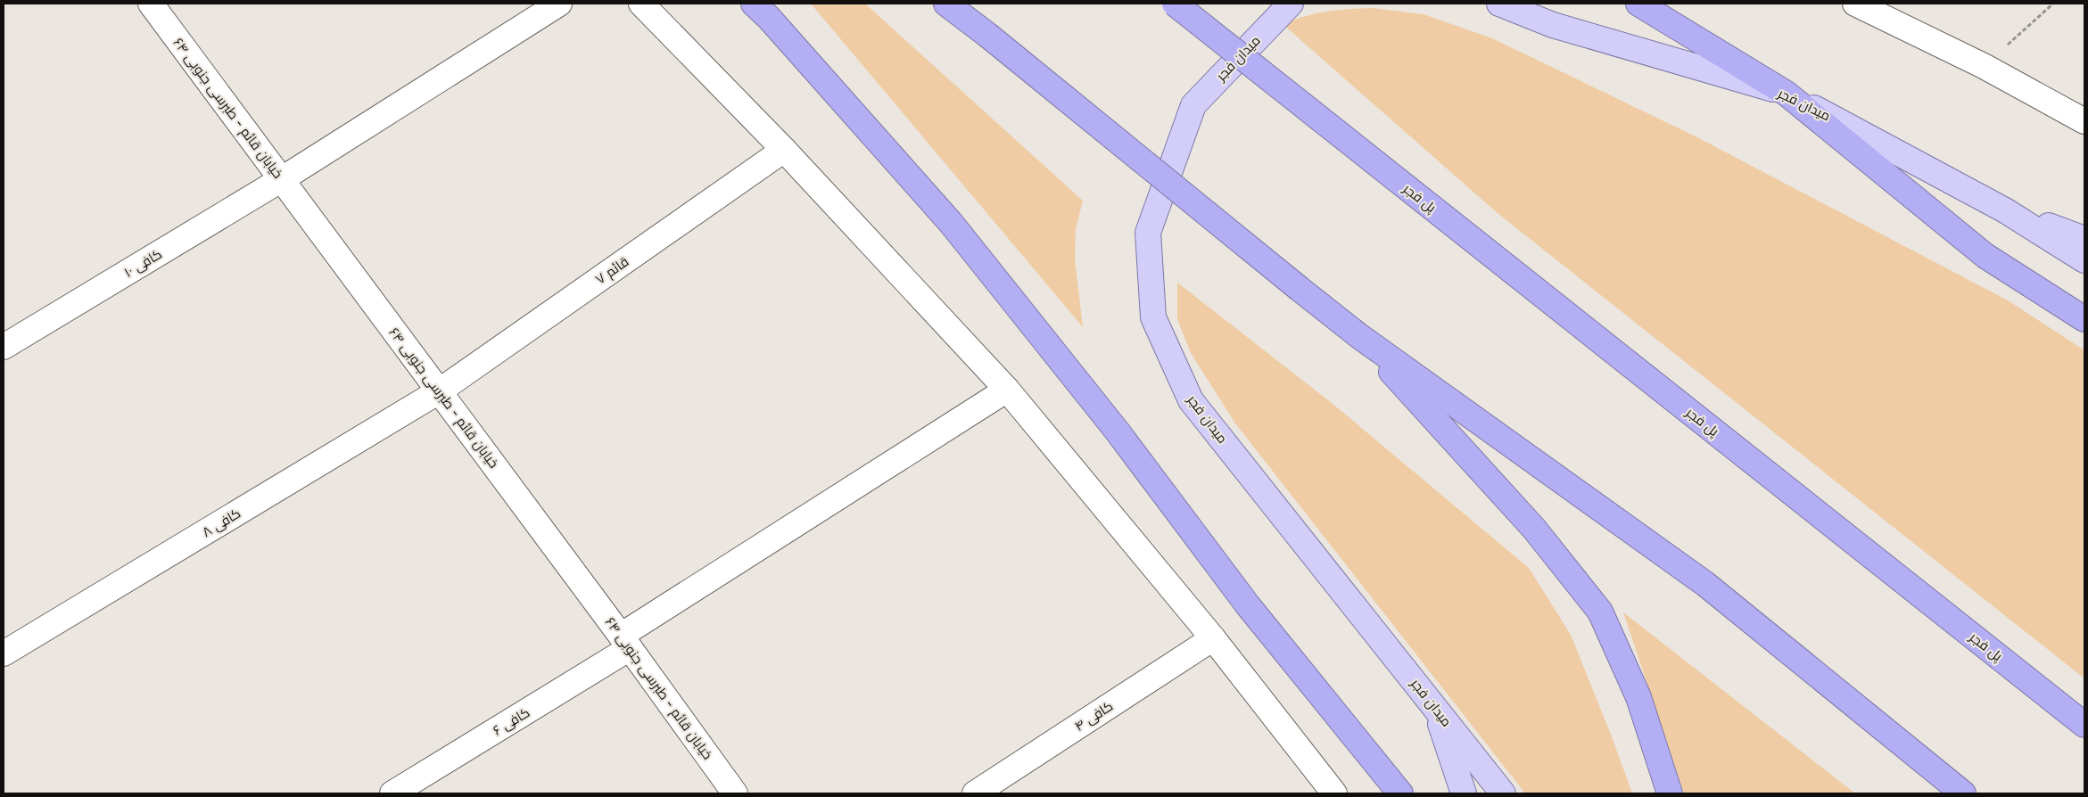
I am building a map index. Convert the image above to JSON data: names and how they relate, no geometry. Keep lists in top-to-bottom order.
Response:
{
  "streets": {
    "highway": ["پل فجر"],
    "main road": ["میدان فجر"],
    "street": [
      "خیابان قائم - طبرسی جنوبی ۶۴",
      "کافی ۱۰",
      "قائم ۷",
      "کافی ۸",
      "کافی ۴",
      "کافی ۶"
    ]
  },
  "crossings": [
    ["خیابان قائم - طبرسی جنوبی ۶۴", "کافی ۱۰"],
    ["خیابان قائم - طبرسی جنوبی ۶۴", "قائم ۷"],
    ["خیابان قائم - طبرسی جنوبی ۶۴", "کافی ۸"],
    ["خیابان قائم - طبرسی جنوبی ۶۴", "کافی ۶"],
    ["قائم ۷", "کافی ۸"]
  ]
}
